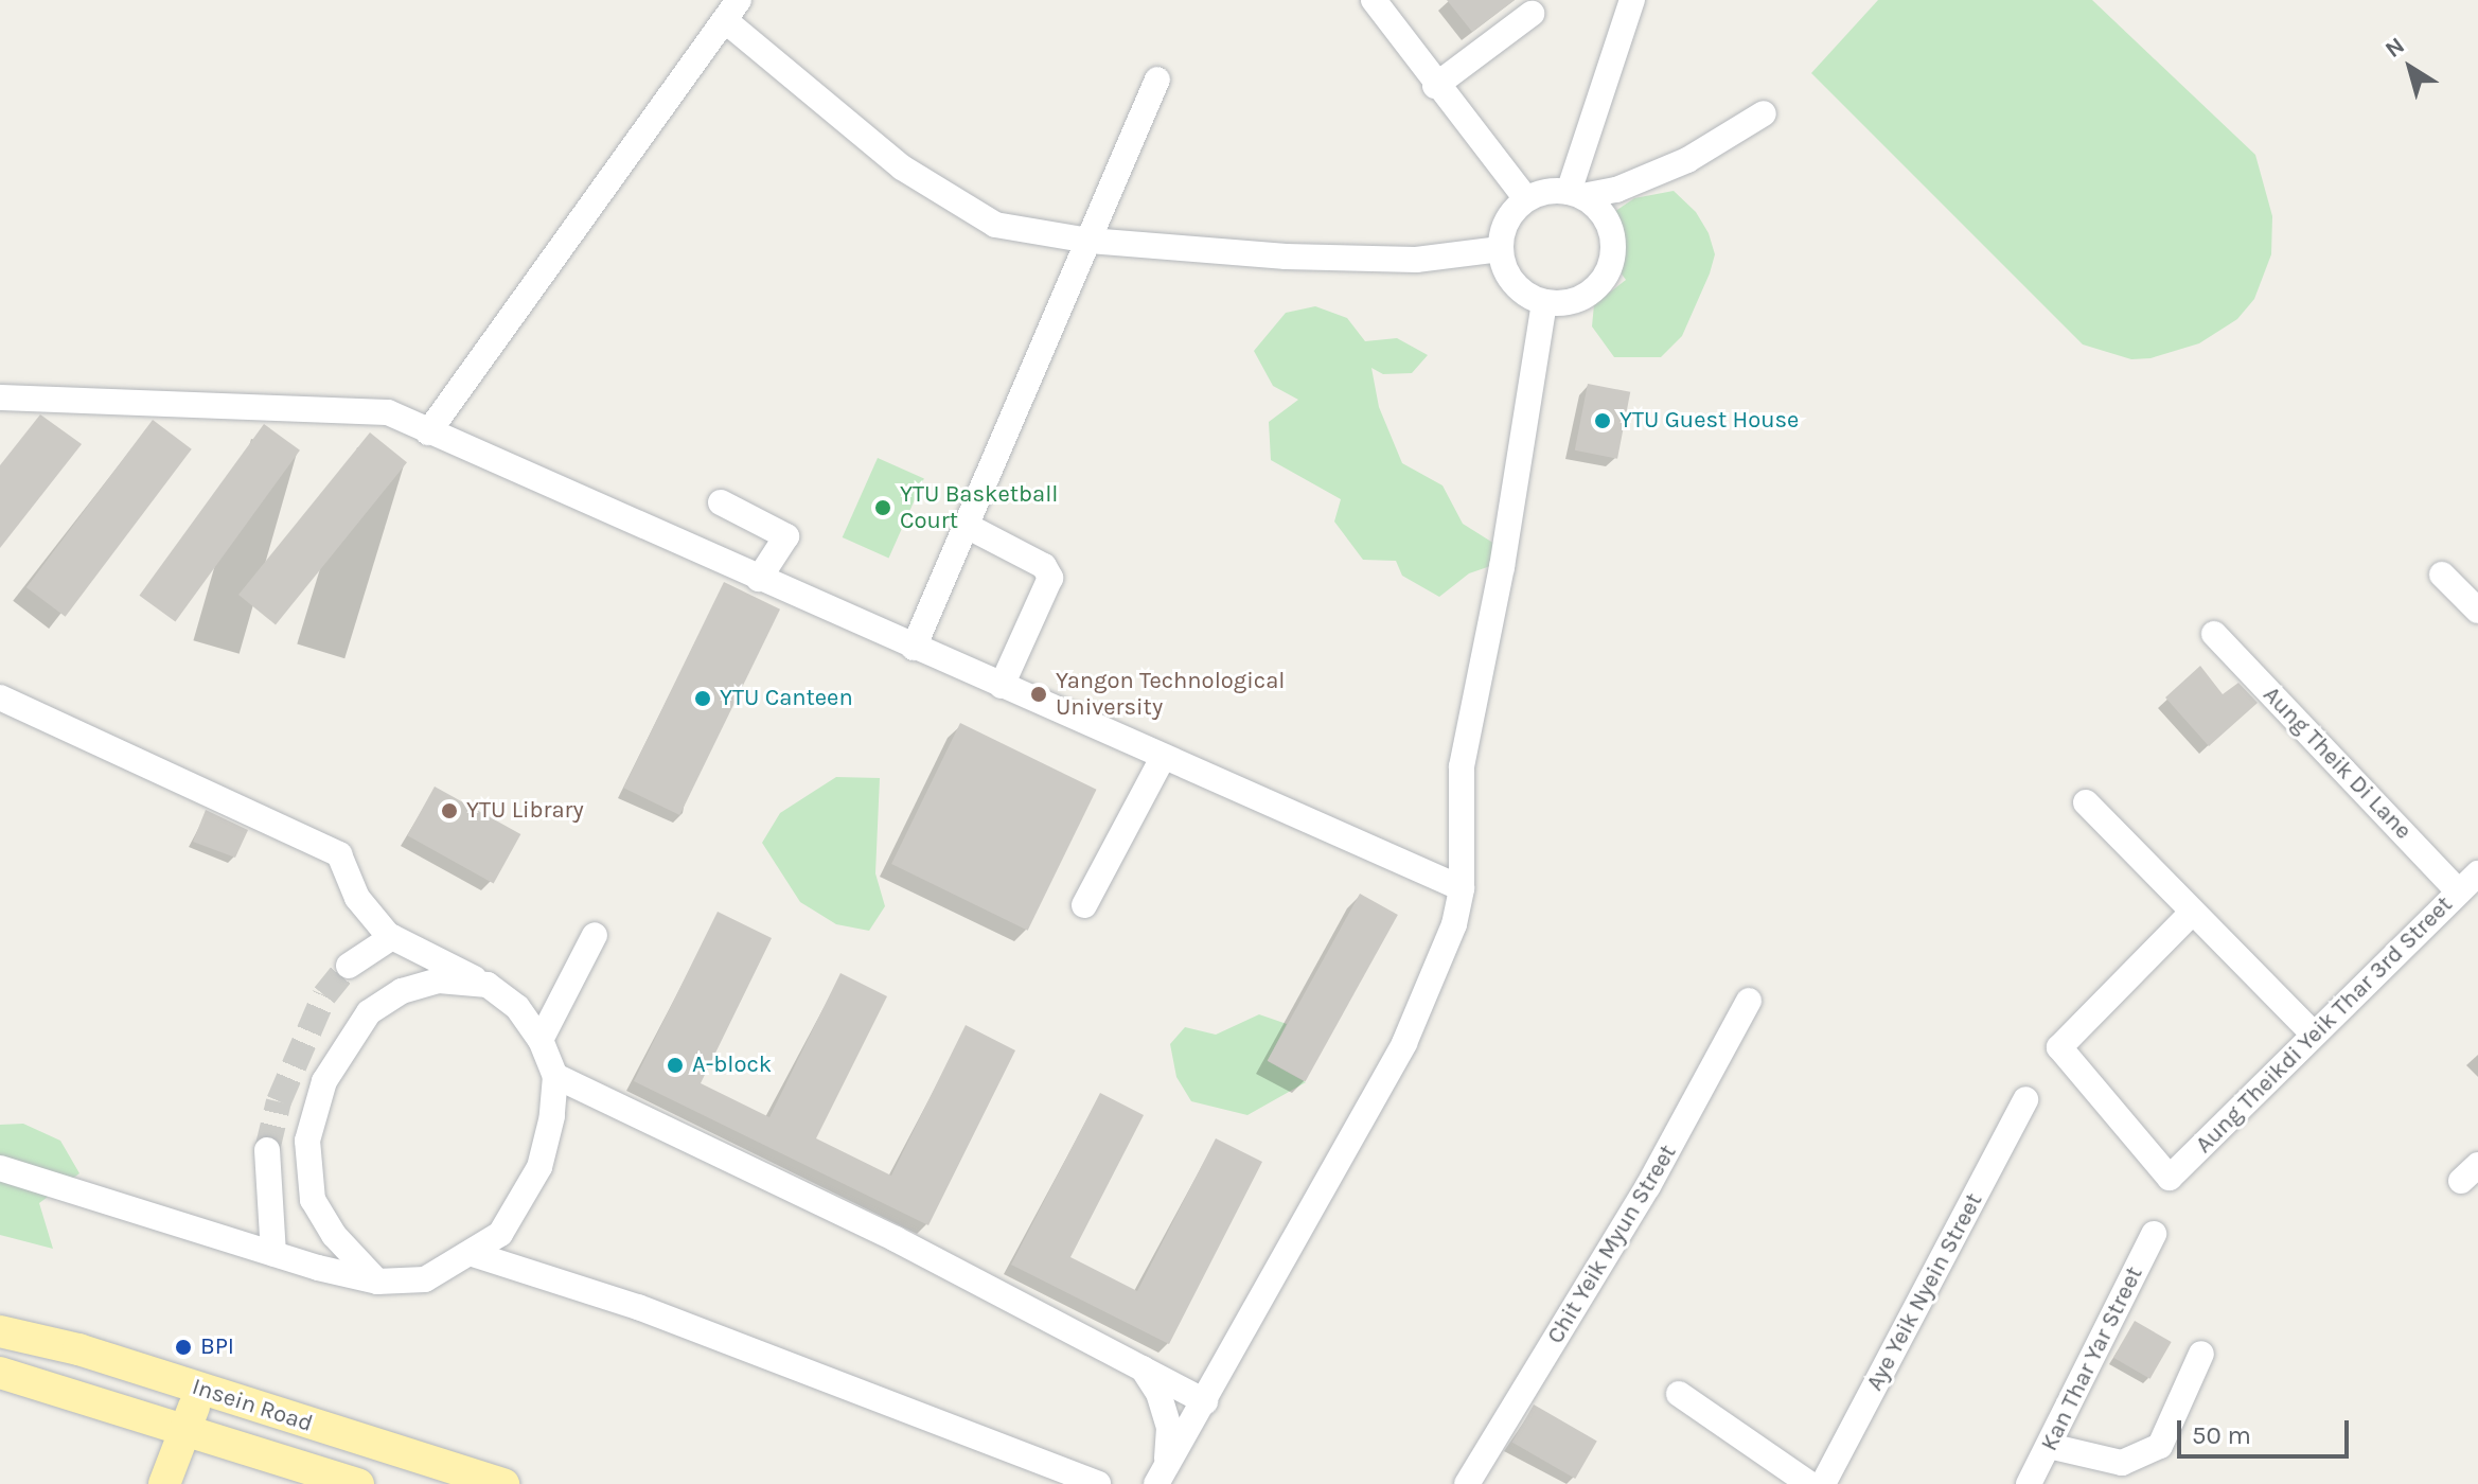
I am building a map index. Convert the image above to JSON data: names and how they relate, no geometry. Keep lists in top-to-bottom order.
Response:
{
  "streets": {
    "main road": ["Insein Road"],
    "street": [
      "Aung Theik Di Lane",
      "Aung Theikdi Yeik Thar 3rd Street",
      "Chit Yeik Myun Street",
      "Aye Yeik Nyein Street",
      "Kan Thar Yar Street"
    ]
  },
  "crossings": [
    ["Aung Theik Di Lane", "Aung Theikdi Yeik Thar 3rd Street"]
  ],
  "places": [
    "YTU Guest House",
    "YTU Basketball Court",
    "Yangon Technological University",
    "YTU Canteen",
    "YTU Library",
    "A-block",
    "BPI"
  ],
  "scale_bar": "50 m",
  "north": "top left"
}
